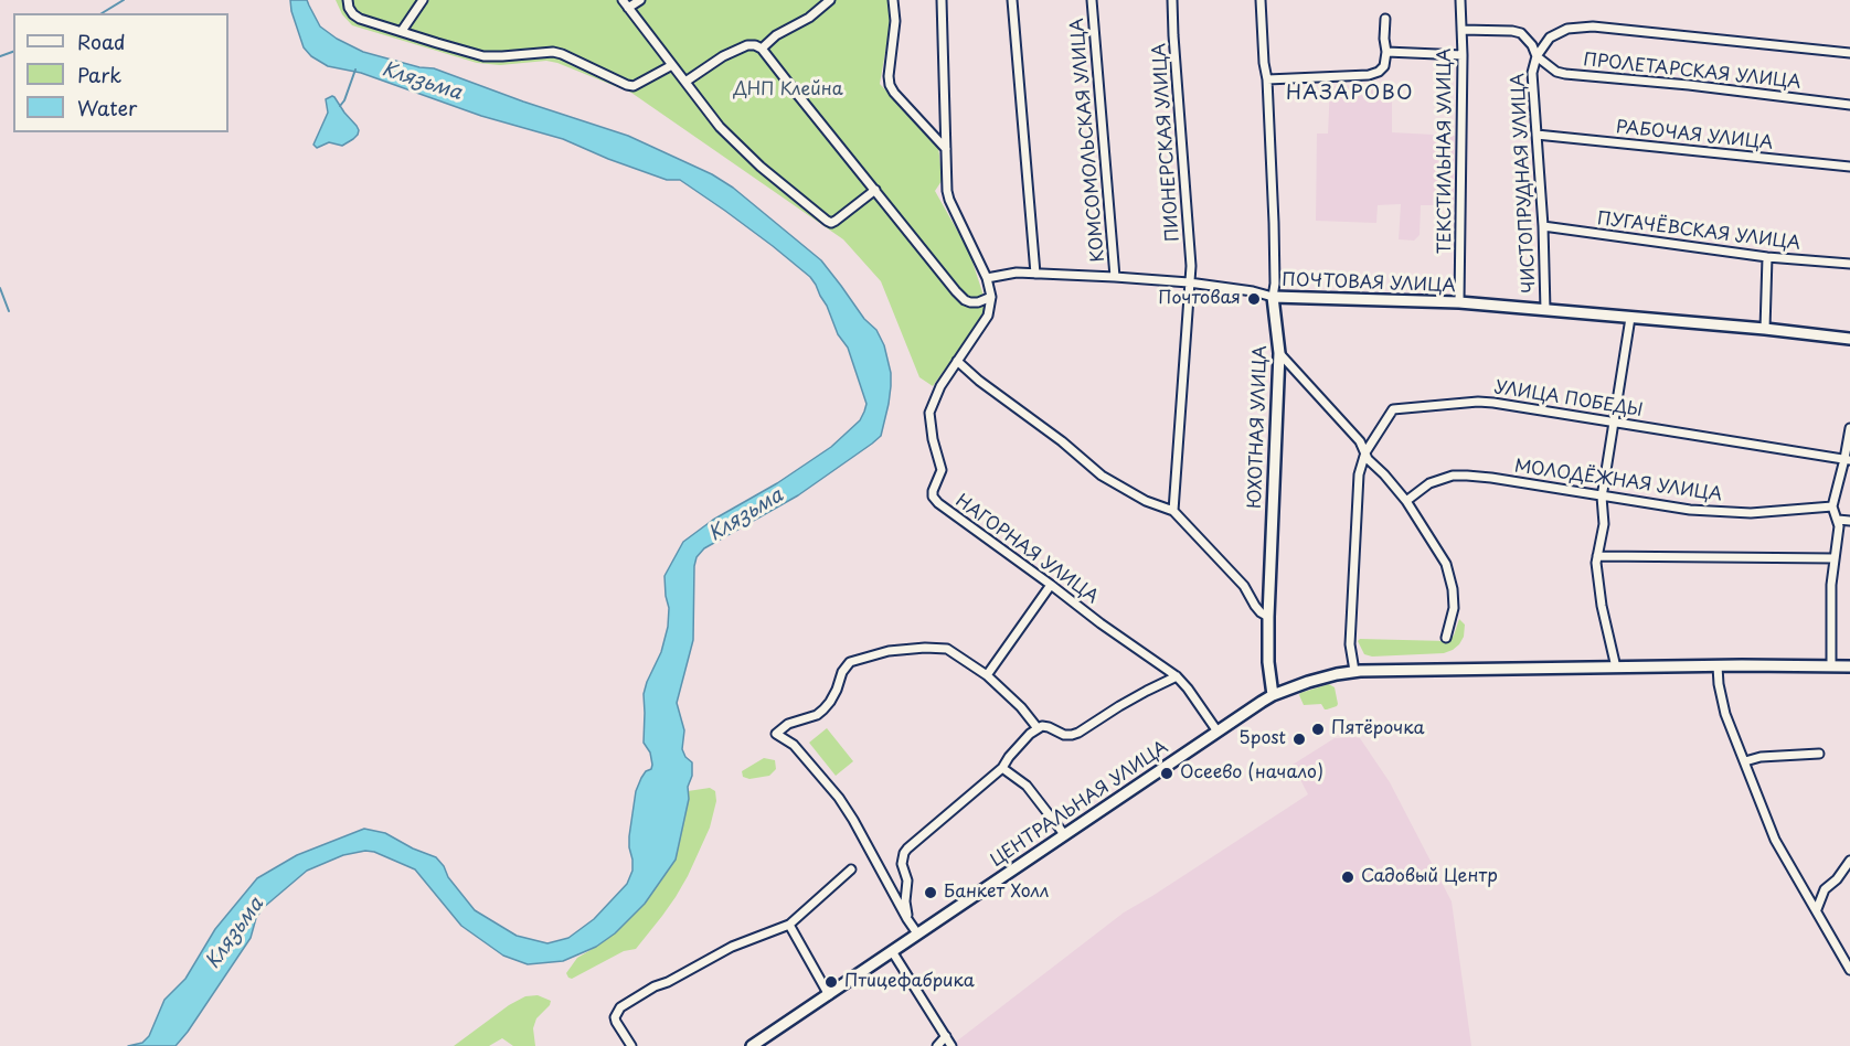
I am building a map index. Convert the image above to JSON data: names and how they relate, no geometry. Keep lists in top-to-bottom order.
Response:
{
  "streets": {
    "main road": ["ПОЧТОВАЯ УЛИЦА", "ЮХОТНАЯ УЛИЦА", "ЦЕНТРАЛЬНАЯ УЛИЦА"],
    "street": [
      "ПРОЛЕТАРСКАЯ УЛИЦА",
      "РАБОЧАЯ УЛИЦА",
      "КОМСОМОЛЬСКАЯ УЛИЦА",
      "ПИОНЕРСКАЯ УЛИЦА",
      "ТЕКСТИЛЬНАЯ УЛИЦА",
      "ЧИСТОПРУДНАЯ УЛИЦА",
      "ПУГАЧЁВСКАЯ УЛИЦА",
      "УЛИЦА ПОБЕДЫ",
      "МОЛОДЁЖНАЯ УЛИЦА",
      "НАГОРНАЯ УЛИЦА"
    ]
  },
  "crossings": [
    ["ПРОЛЕТАРСКАЯ УЛИЦА", "ТЕКСТИЛЬНАЯ УЛИЦА"],
    ["ПРОЛЕТАРСКАЯ УЛИЦА", "ЧИСТОПРУДНАЯ УЛИЦА"],
    ["РАБОЧАЯ УЛИЦА", "ЧИСТОПРУДНАЯ УЛИЦА"],
    ["КОМСОМОЛЬСКАЯ УЛИЦА", "ПОЧТОВАЯ УЛИЦА"],
    ["ПИОНЕРСКАЯ УЛИЦА", "ПОЧТОВАЯ УЛИЦА"],
    ["ТЕКСТИЛЬНАЯ УЛИЦА", "ПОЧТОВАЯ УЛИЦА"],
    ["ЧИСТОПРУДНАЯ УЛИЦА", "ПУГАЧЁВСКАЯ УЛИЦА"],
    ["ЧИСТОПРУДНАЯ УЛИЦА", "ПОЧТОВАЯ УЛИЦА"],
    ["ПОЧТОВАЯ УЛИЦА", "ЮХОТНАЯ УЛИЦА"],
    ["УЛИЦА ПОБЕДЫ", "ЦЕНТРАЛЬНАЯ УЛИЦА"],
    ["ЮХОТНАЯ УЛИЦА", "ЦЕНТРАЛЬНАЯ УЛИЦА"],
    ["НАГОРНАЯ УЛИЦА", "ЦЕНТРАЛЬНАЯ УЛИЦА"]
  ],
  "districts": ["НАЗАРОВО"],
  "water": ["Клязьма"],
  "parks": ["ДНП Клейна"],
  "places": [
    "Почтовая",
    "Пятёрочка",
    "5post",
    "Осеево (начало)",
    "Садовый Центр",
    "Банкет Холл",
    "Птицефабрика"
  ],
  "legend": ["Road", "Park", "Water"]
}
